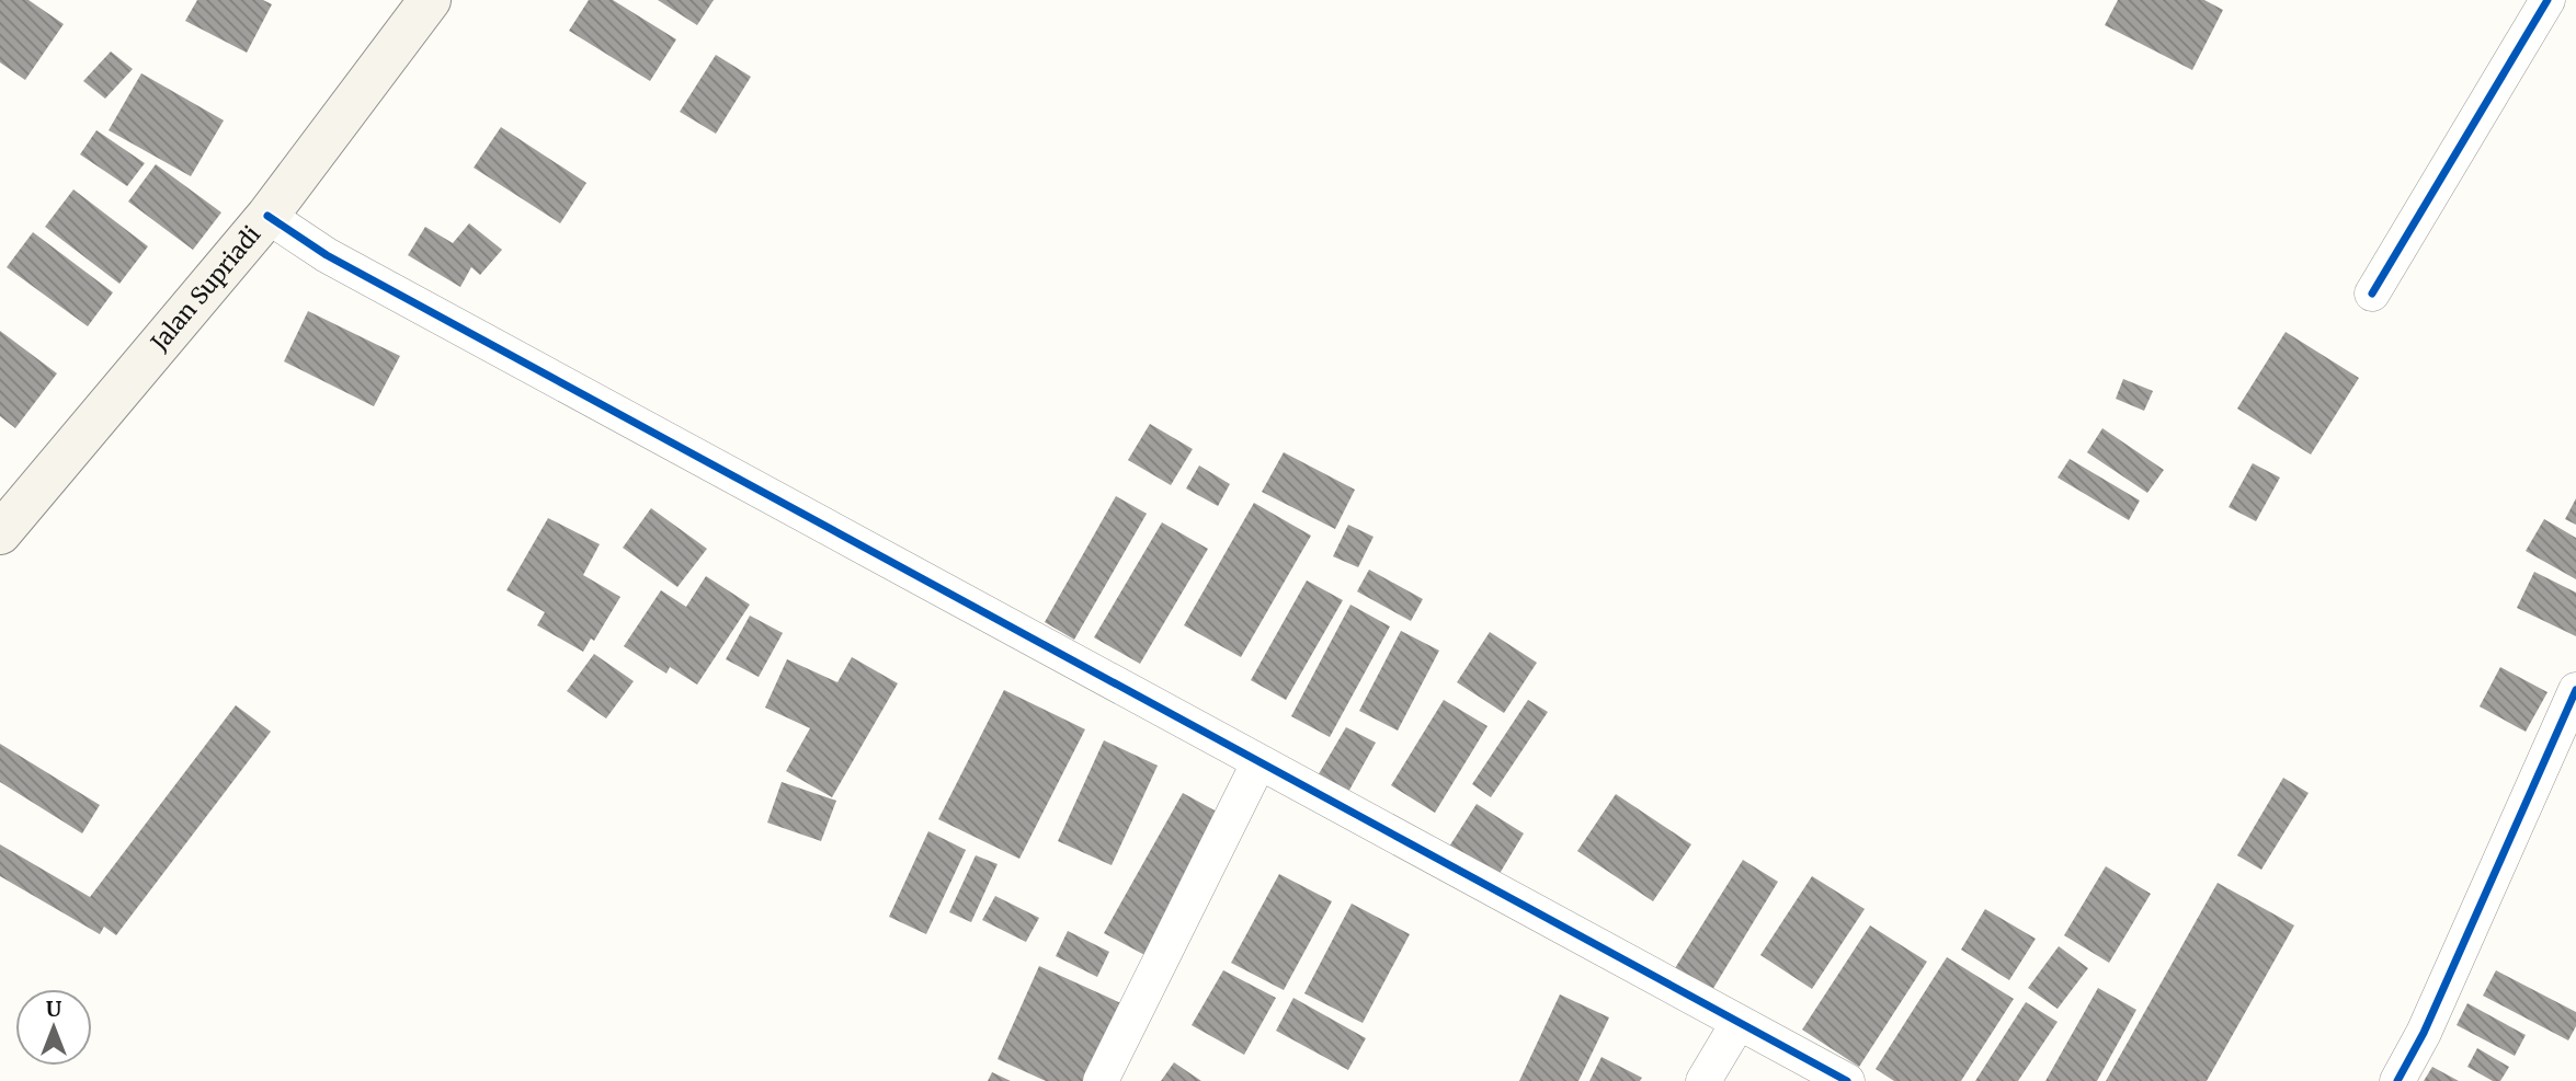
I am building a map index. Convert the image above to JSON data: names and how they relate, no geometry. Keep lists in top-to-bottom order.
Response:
{
  "streets": {
    "main road": ["Jalan Supriadi"]
  },
  "north": "top"
}
